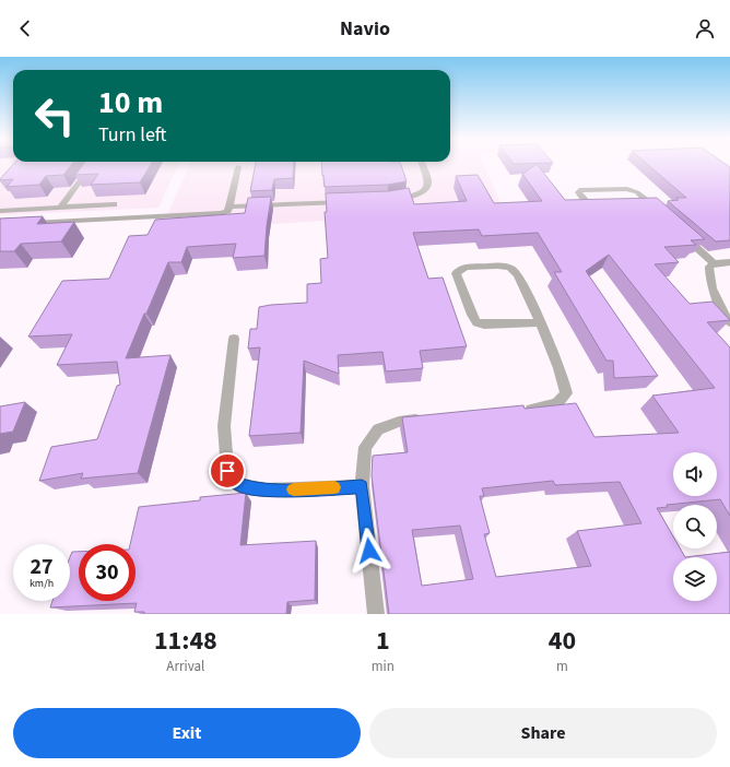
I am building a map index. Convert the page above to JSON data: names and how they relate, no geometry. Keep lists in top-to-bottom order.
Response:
{
  "page": {
    "header": "Navio",
    "turn": ["10 m", "Turn left"],
    "speed": "27 km/h",
    "limit": "30",
    "eta": [
      "11:48",
      "Arrival",
      "1",
      "min",
      "40",
      "m"
    ],
    "buttons": ["Exit", "Share"]
  }
}
